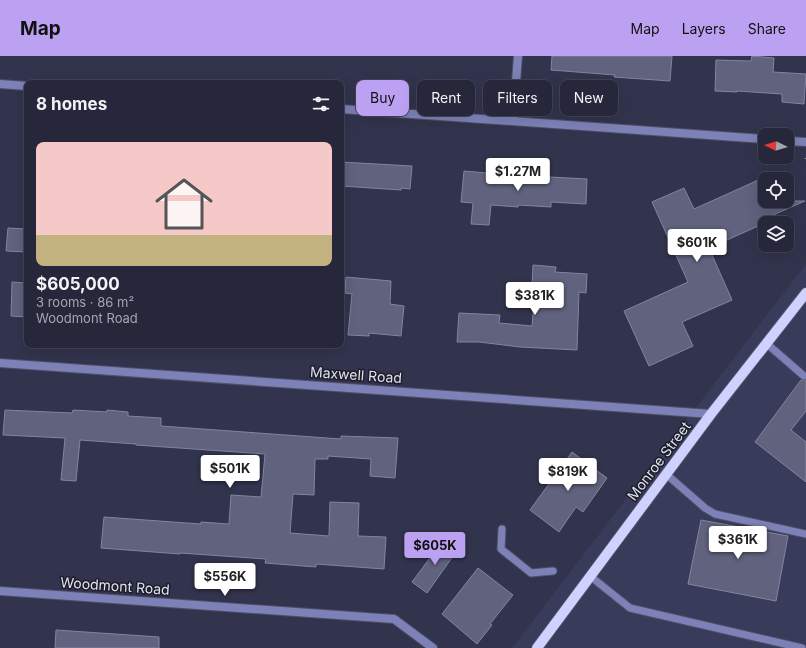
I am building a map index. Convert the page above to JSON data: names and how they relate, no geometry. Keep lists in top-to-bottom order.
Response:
{
  "streets": {
    "main road": ["Monroe Street"],
    "street": ["Maxwell Road", "Woodmont Road"]
  },
  "crossings": [
    ["Maxwell Road", "Monroe Street"]
  ],
  "north": "left",
  "page": {
    "header": "Map",
    "nav": ["Map", "Layers", "Share"],
    "chip": [
      "Buy",
      "Rent",
      "Filters",
      "New"
    ],
    "heading": "8 homes",
    "list": [
      {
        "name": "$605,000",
        "note": "3 rooms · 86 m² · Woodmont Road"
      }
    ],
    "price": [
      "$1.27M",
      "$601K",
      "$381K",
      "$501K",
      "$819K",
      "$361K",
      "$605K",
      "$556K"
    ]
  }
}
